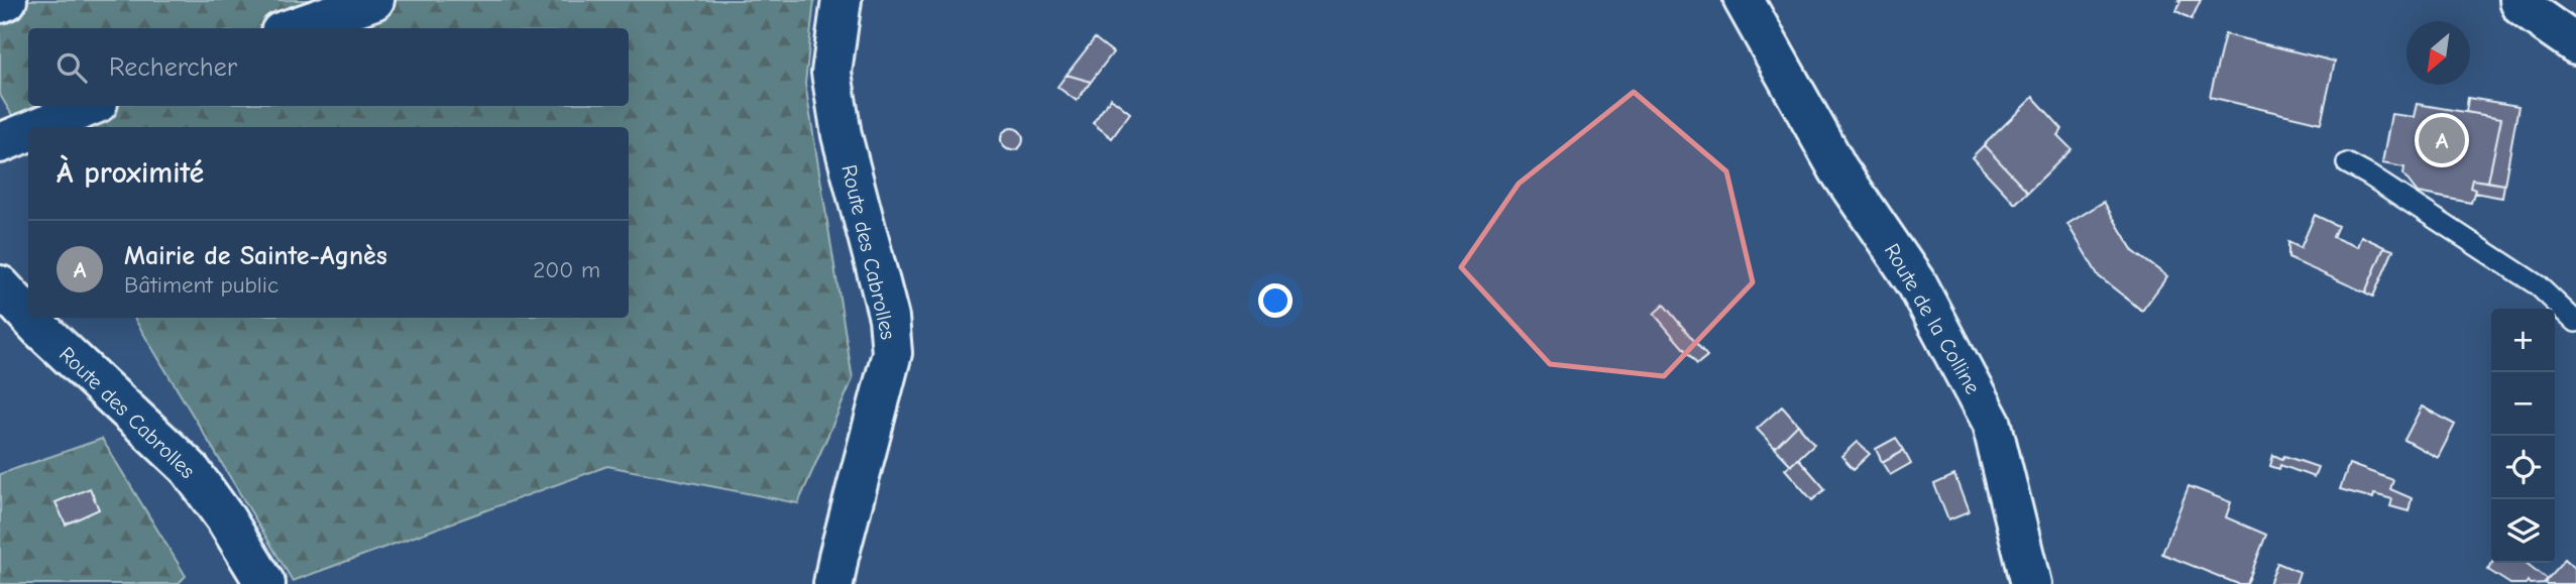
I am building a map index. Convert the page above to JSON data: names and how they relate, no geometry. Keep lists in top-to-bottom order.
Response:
{
  "streets": {
    "main road": ["Route des Cabrolles", "Route de la Colline"]
  },
  "north": "bottom left",
  "page": {
    "search": "Rechercher",
    "pins": "A",
    "heading": "À proximité",
    "list": [
      {
        "mark": "A",
        "name": "Mairie de Sainte-Agnès",
        "note": "Bâtiment public",
        "value": "200 m"
      }
    ],
    "map_buttons": ["+", "−"]
  }
}
